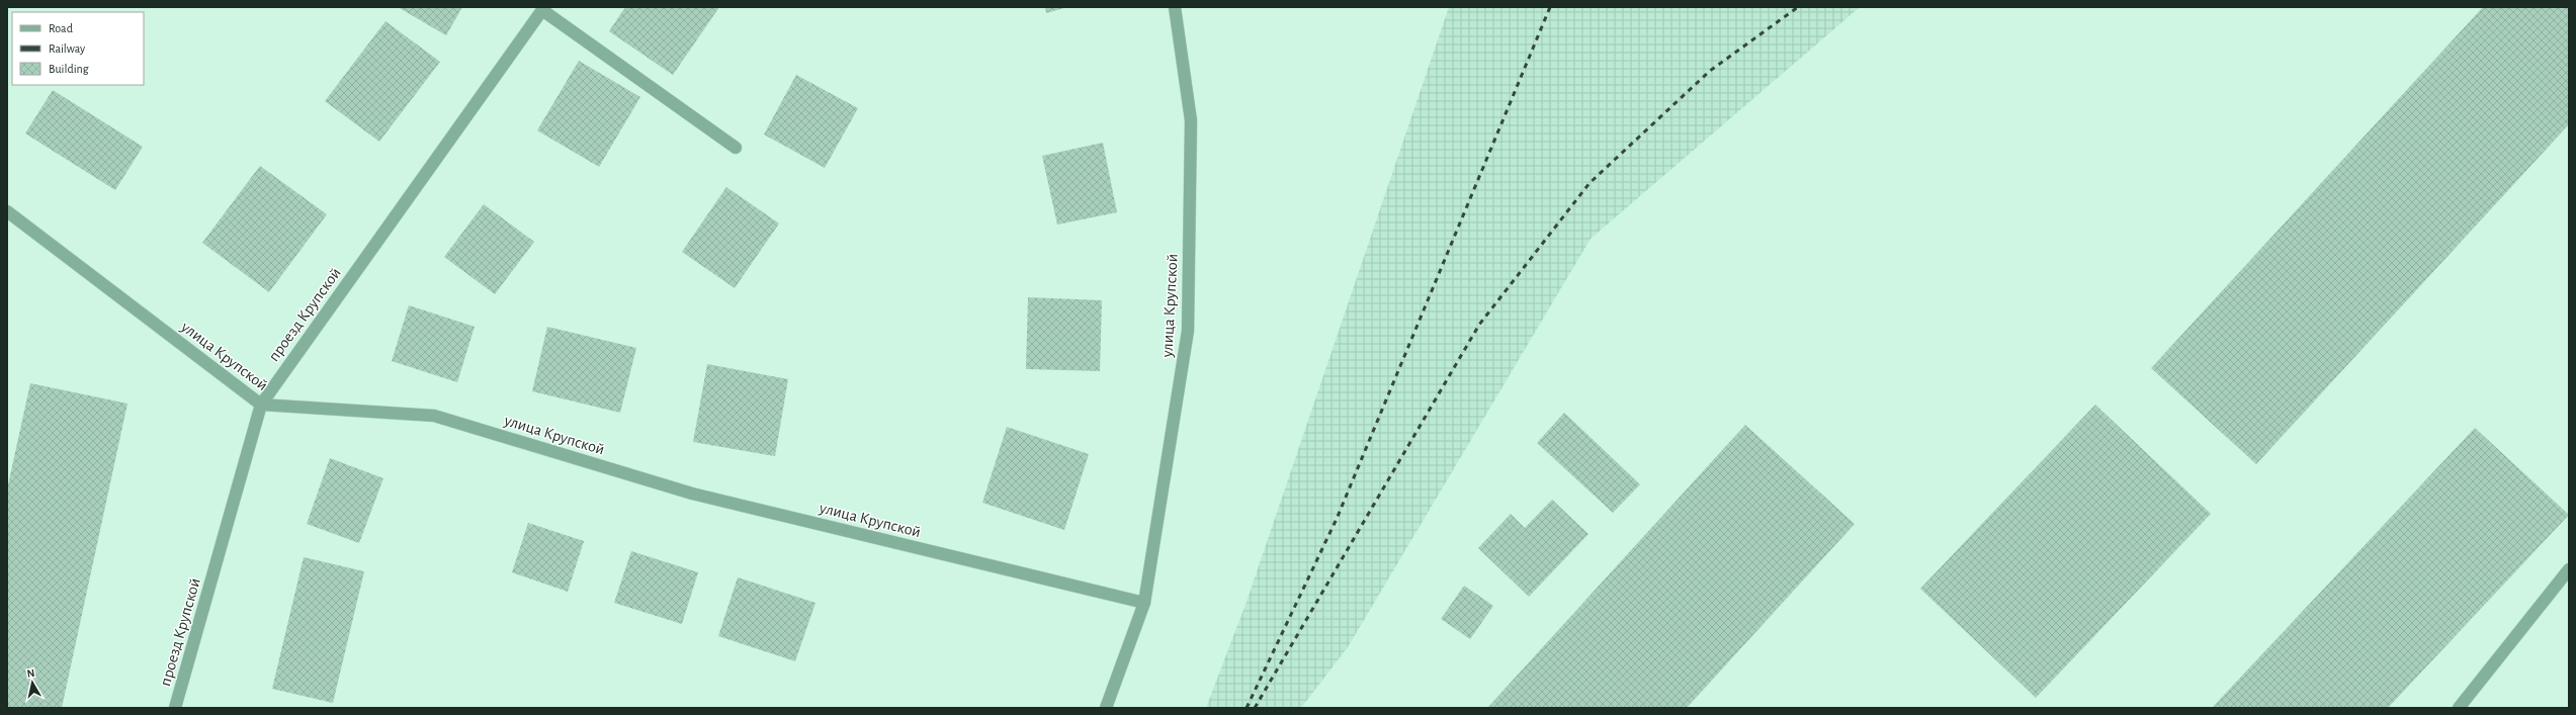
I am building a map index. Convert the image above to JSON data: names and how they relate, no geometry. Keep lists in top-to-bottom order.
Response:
{
  "streets": {
    "street": ["улица Крупской", "проезд Крупской"]
  },
  "crossings": [
    ["улица Крупской", "проезд Крупской"]
  ],
  "legend": ["Road", "Railway", "Building"],
  "north": "top"
}
